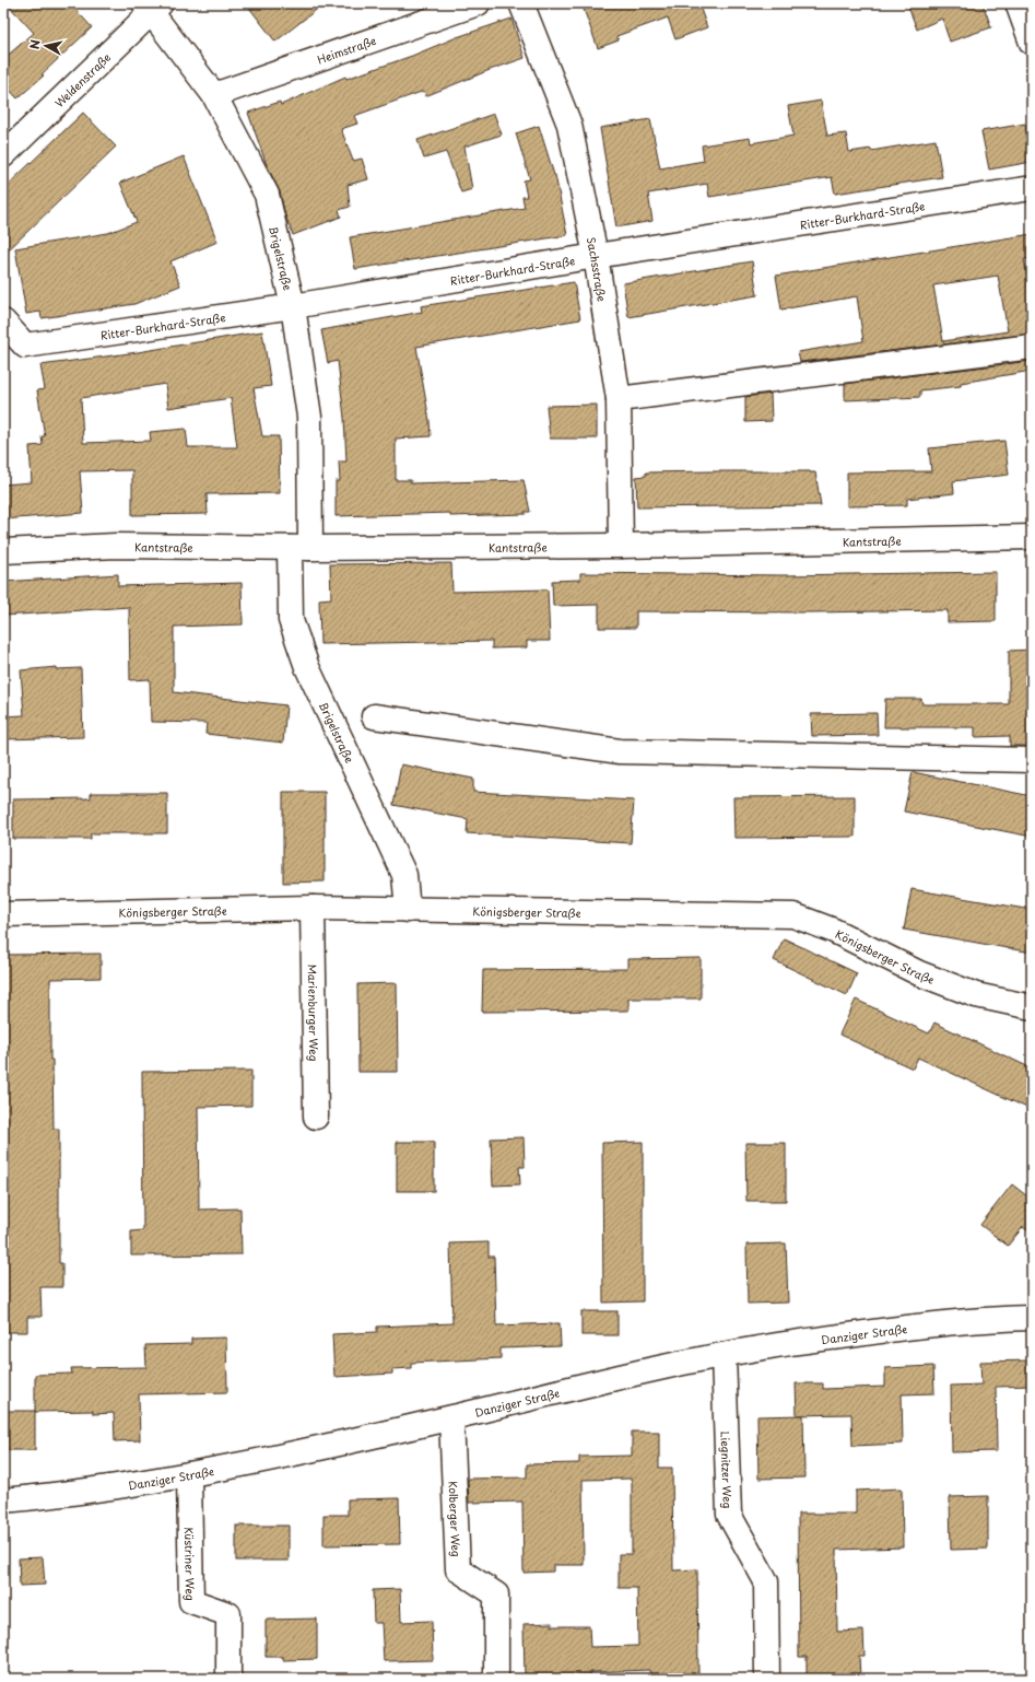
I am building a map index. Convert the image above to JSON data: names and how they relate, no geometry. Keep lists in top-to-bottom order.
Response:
{
  "streets": {
    "street": [
      "Heimstraße",
      "Weldenstraße",
      "Ritter-Burkhard-Straße",
      "Brigelstraße",
      "Sachsstraße",
      "Kantstraße",
      "Königsberger Straße",
      "Marienburger Weg",
      "Danziger Straße",
      "Liegnitzer Weg",
      "Kolberger Weg",
      "Küstriner Weg"
    ]
  },
  "crossings": [
    ["Heimstraße", "Brigelstraße"],
    ["Weldenstraße", "Brigelstraße"],
    ["Ritter-Burkhard-Straße", "Brigelstraße"],
    ["Ritter-Burkhard-Straße", "Sachsstraße"],
    ["Brigelstraße", "Kantstraße"],
    ["Brigelstraße", "Königsberger Straße"],
    ["Sachsstraße", "Kantstraße"],
    ["Königsberger Straße", "Marienburger Weg"],
    ["Danziger Straße", "Liegnitzer Weg"],
    ["Danziger Straße", "Kolberger Weg"],
    ["Danziger Straße", "Küstriner Weg"]
  ],
  "north": "left"
}
